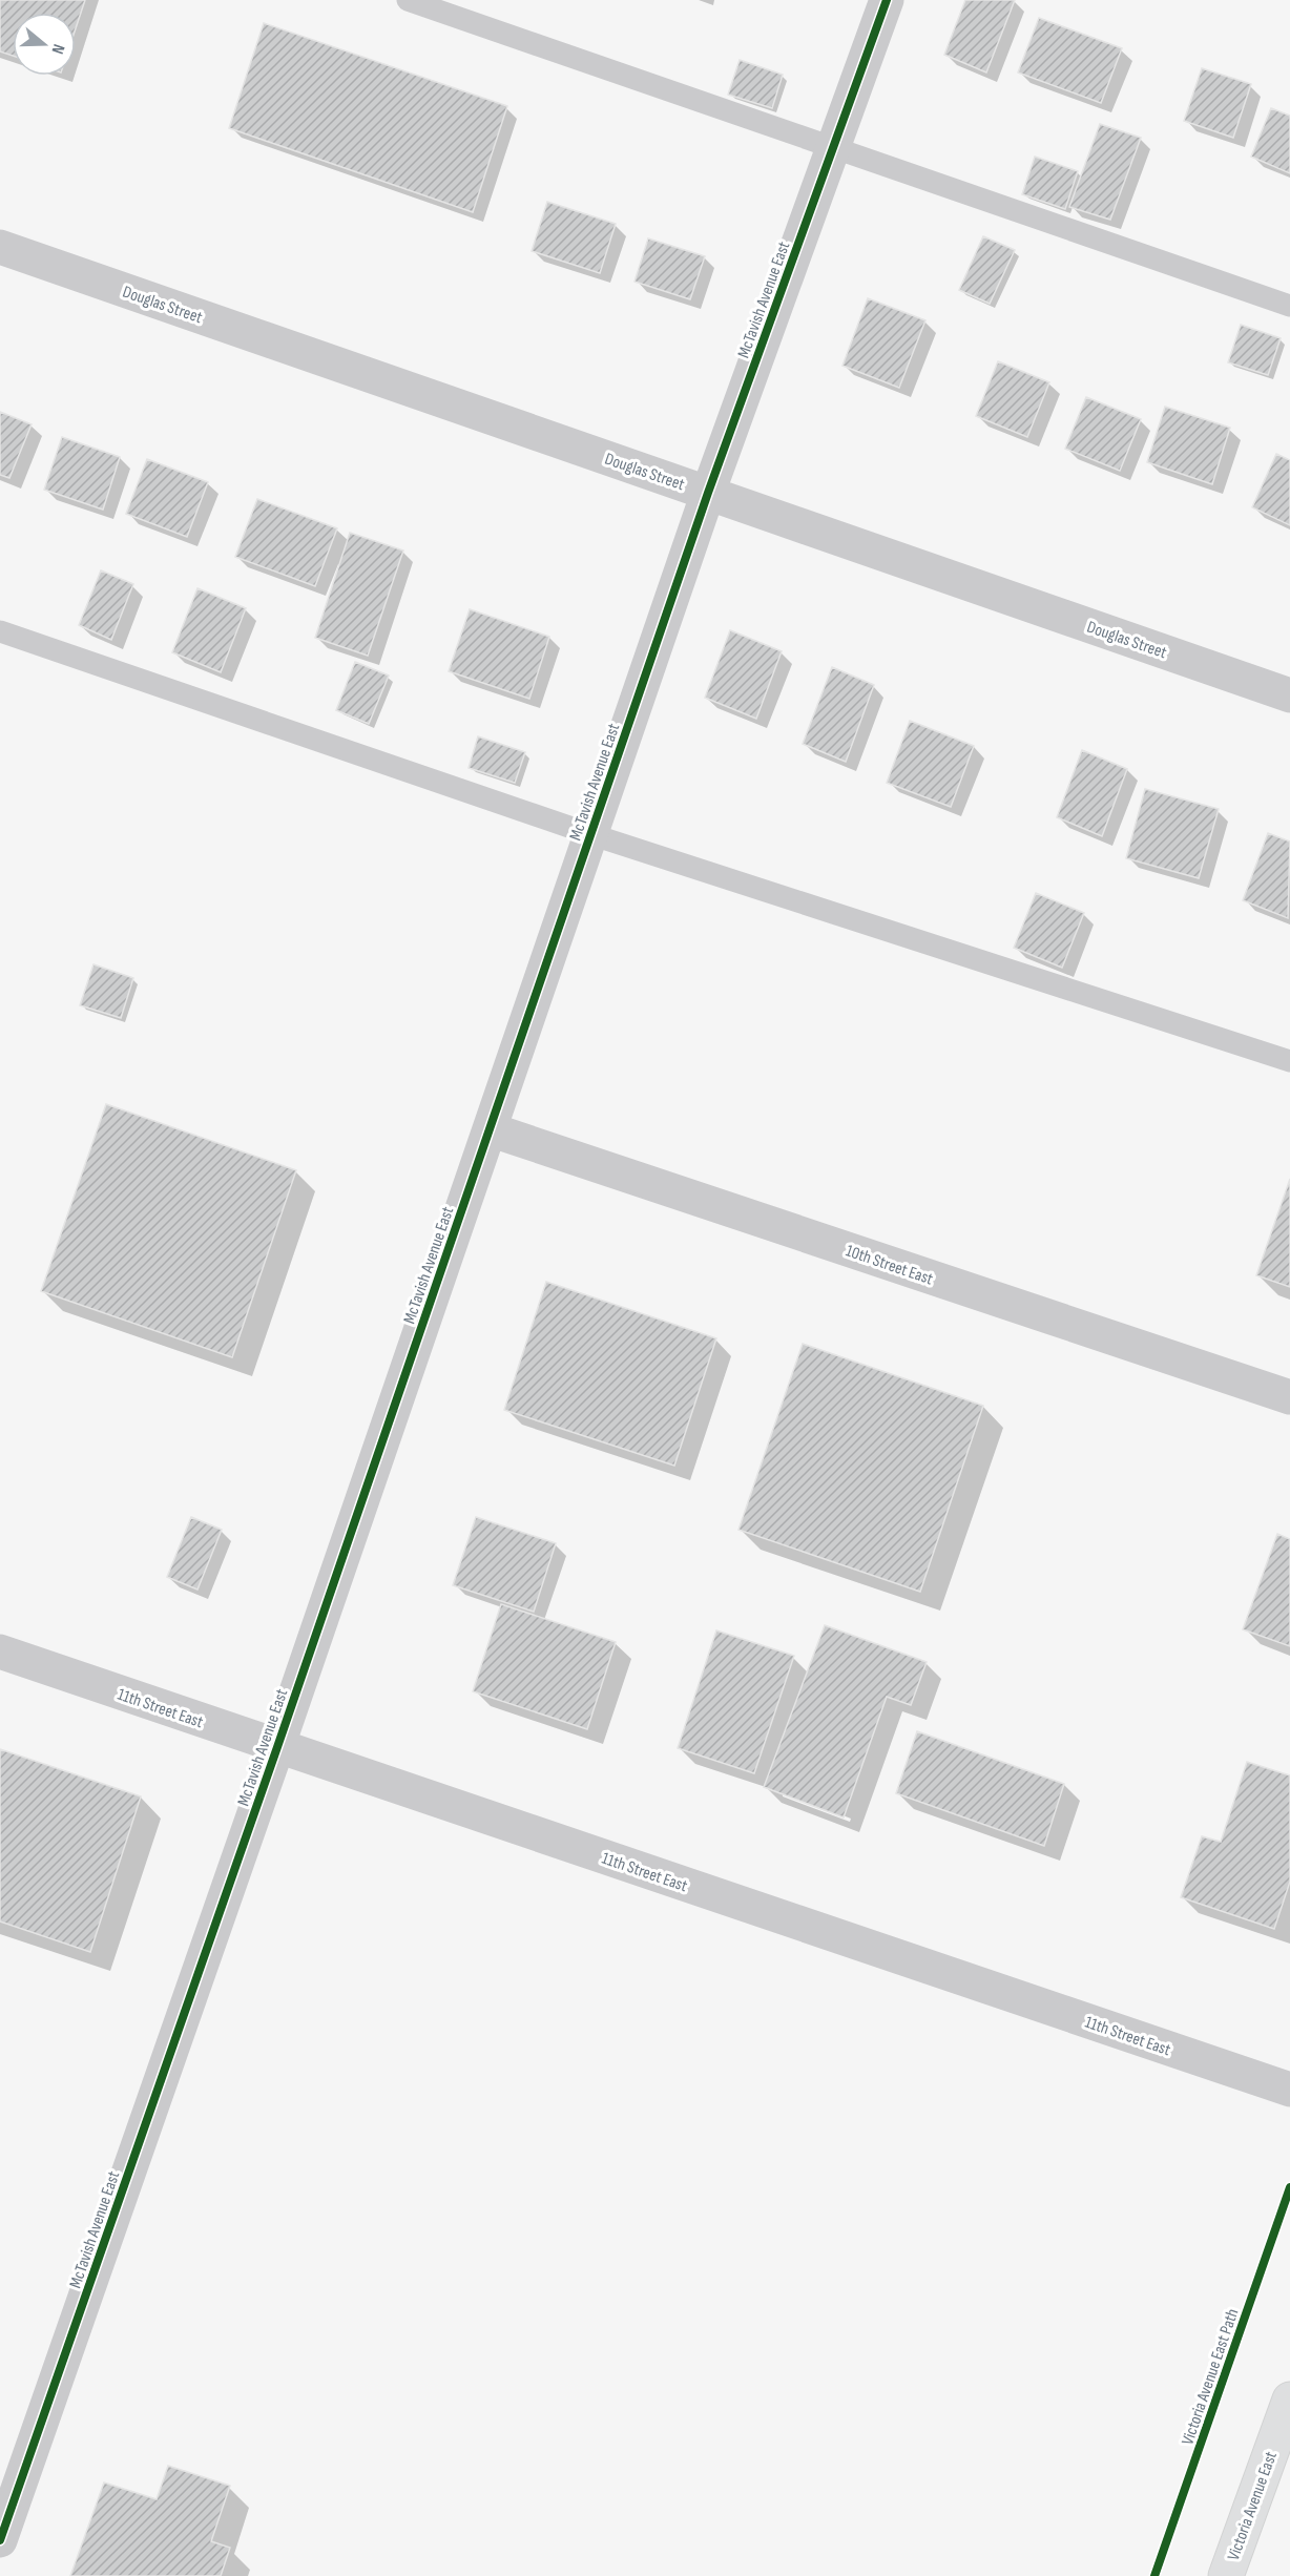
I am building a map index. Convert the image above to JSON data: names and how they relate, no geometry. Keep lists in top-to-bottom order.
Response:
{
  "streets": {
    "main road": ["Victoria Avenue East"],
    "street": [
      "McTavish Avenue East",
      "Douglas Street",
      "10th Street East",
      "11th Street East"
    ],
    "cycle path": ["Victoria Avenue East Path"]
  },
  "crossings": [
    ["McTavish Avenue East", "Douglas Street"],
    ["McTavish Avenue East", "10th Street East"],
    ["McTavish Avenue East", "11th Street East"]
  ],
  "north": "right"
}
